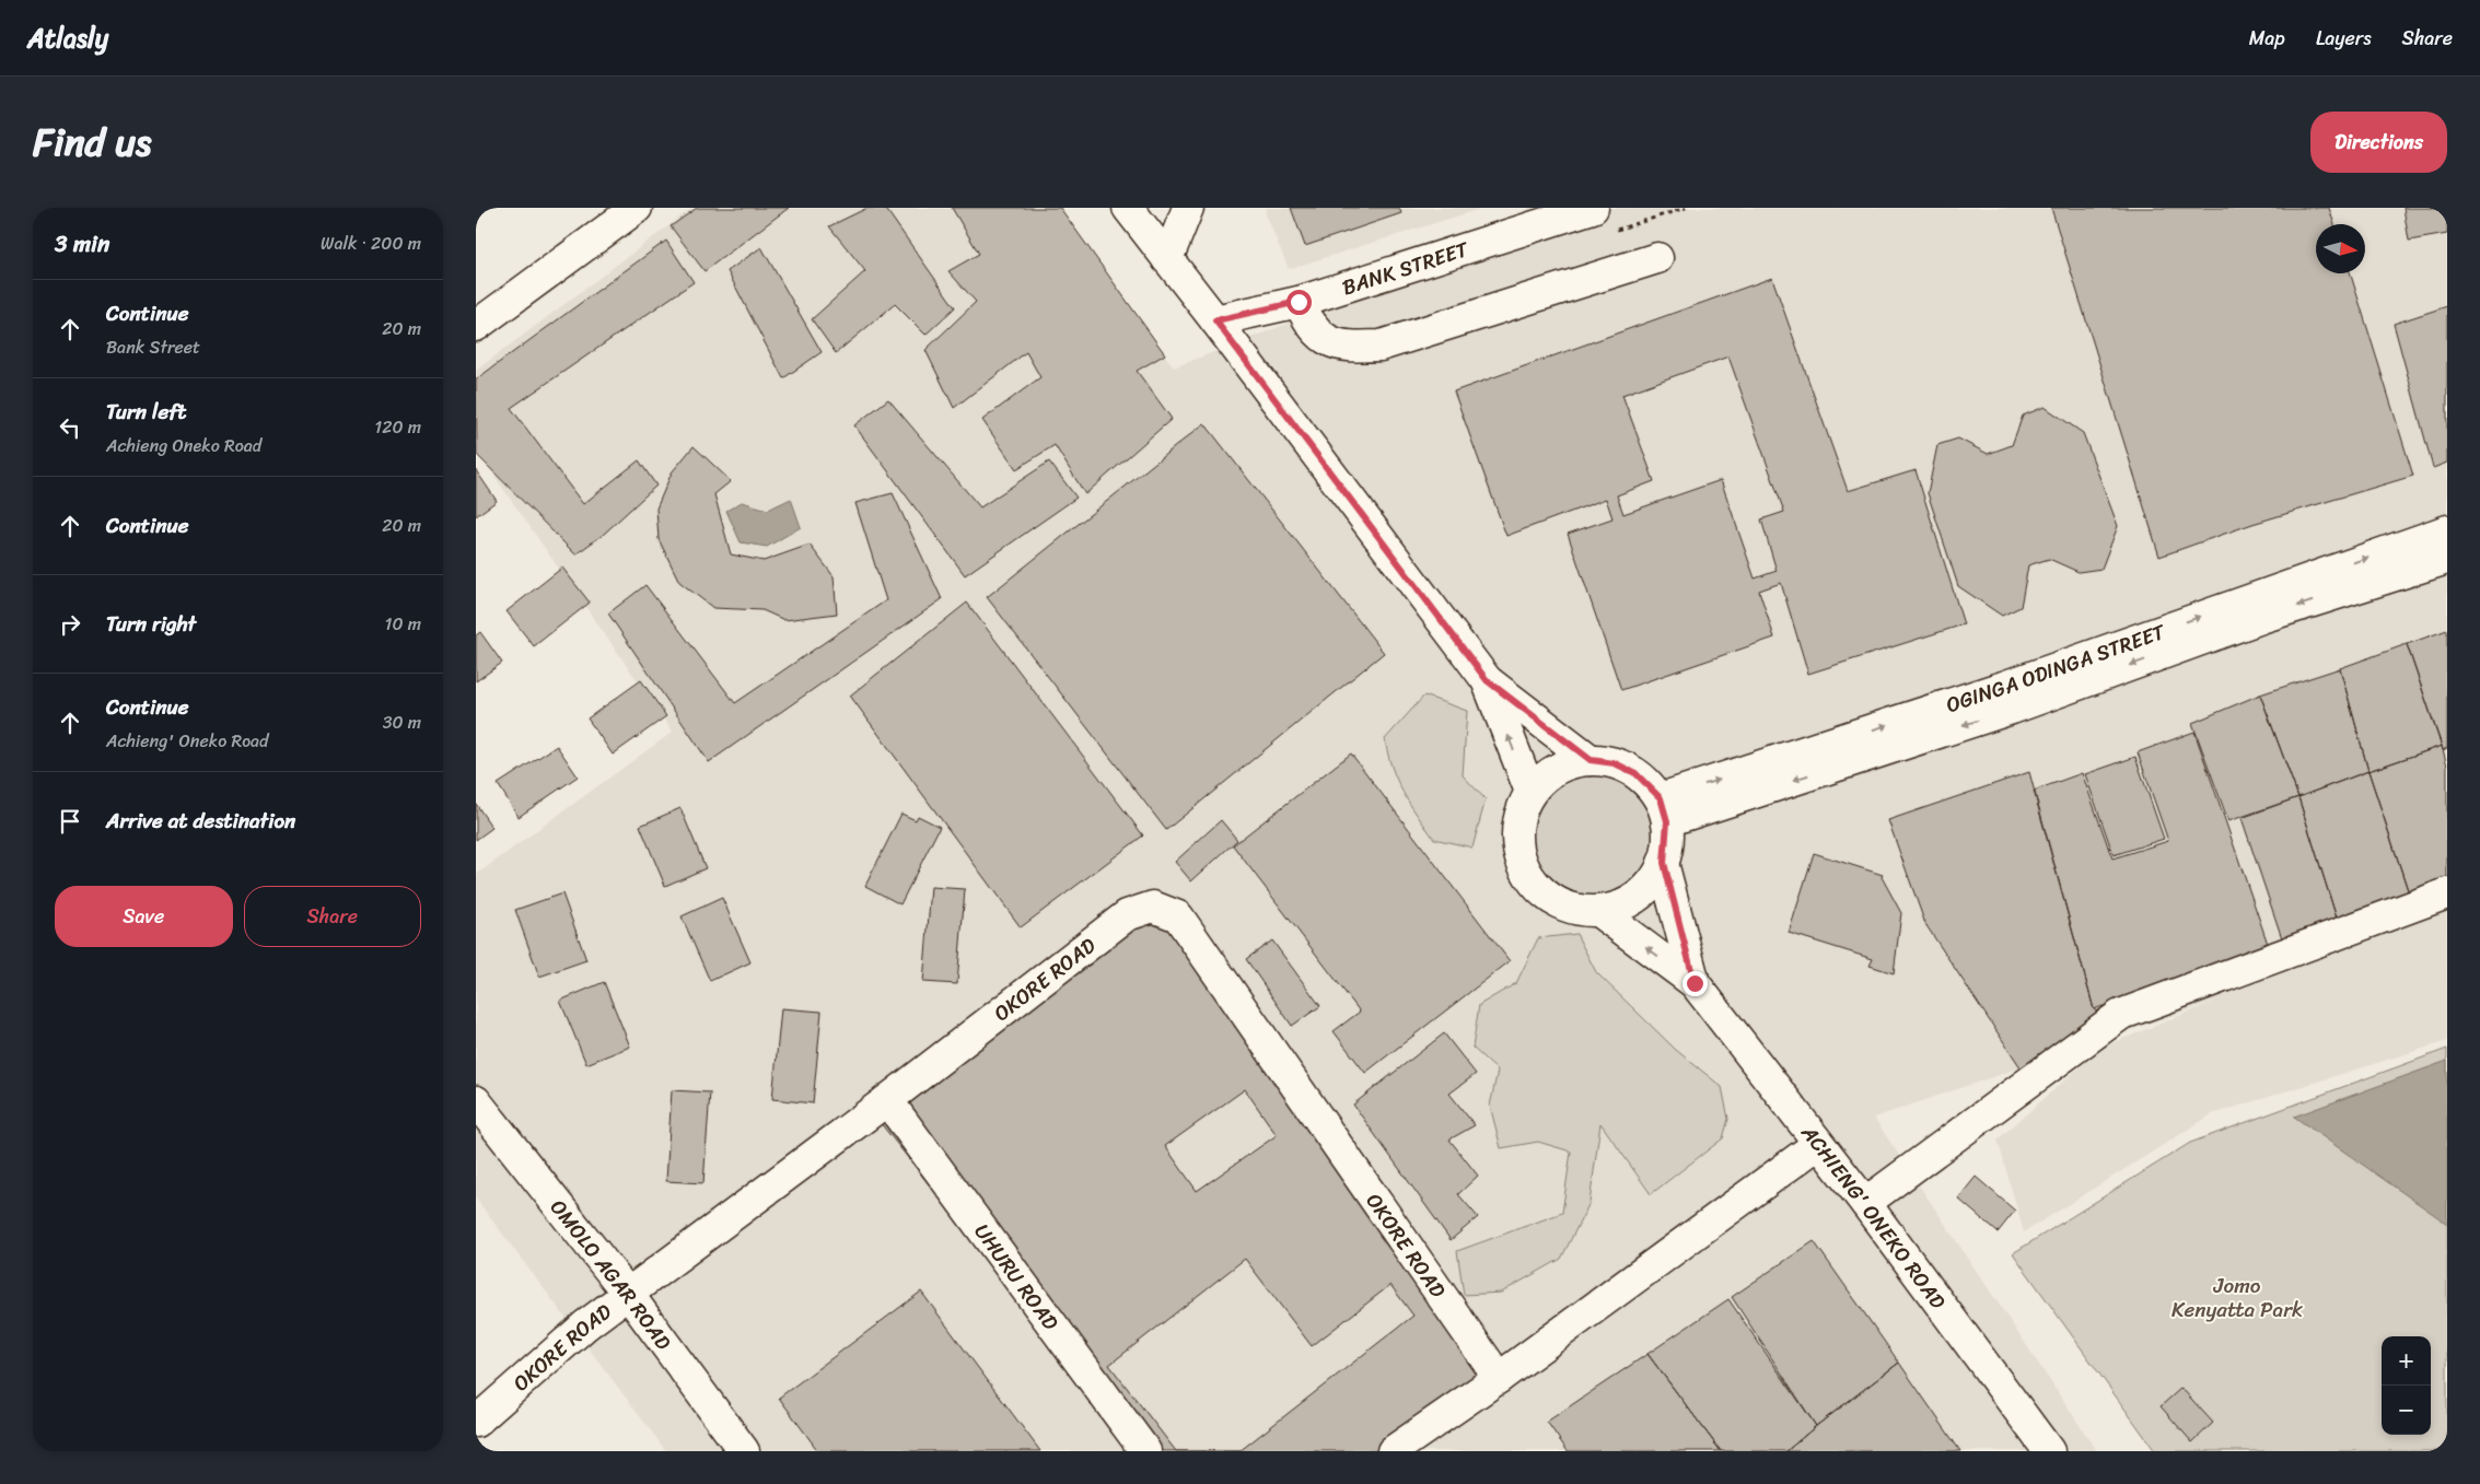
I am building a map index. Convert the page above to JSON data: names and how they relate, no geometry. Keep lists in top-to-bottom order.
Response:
{
  "streets": {
    "main road": [
      "BANK STREET",
      "OGINGA ODINGA STREET",
      "OKORE ROAD",
      "ACHIENG' ONEKO ROAD",
      "OMOLO AGAR ROAD",
      "UHURU ROAD"
    ]
  },
  "crossings": [
    ["OGINGA ODINGA STREET", "ACHIENG' ONEKO ROAD"],
    ["OKORE ROAD", "OMOLO AGAR ROAD"],
    ["OKORE ROAD", "UHURU ROAD"]
  ],
  "parks": ["Jomo Kenyatta Park"],
  "north": "right",
  "page": {
    "header": "Atlasly",
    "nav": ["Map", "Layers", "Share"],
    "title": "Find us",
    "buttons": [
      "Directions",
      ["Save", "Share"]
    ],
    "heading": ["3 min", "Walk · 200 m"],
    "list": [
      ["Continue", "Bank Street", "20 m"],
      ["Turn left", "Achieng Oneko Road", "120 m"],
      ["Continue", "20 m"],
      ["Turn right", "10 m"],
      ["Continue", "Achieng' Oneko Road", "30 m"],
      "Arrive at destination"
    ],
    "map_buttons": ["+", "−"]
  }
}
